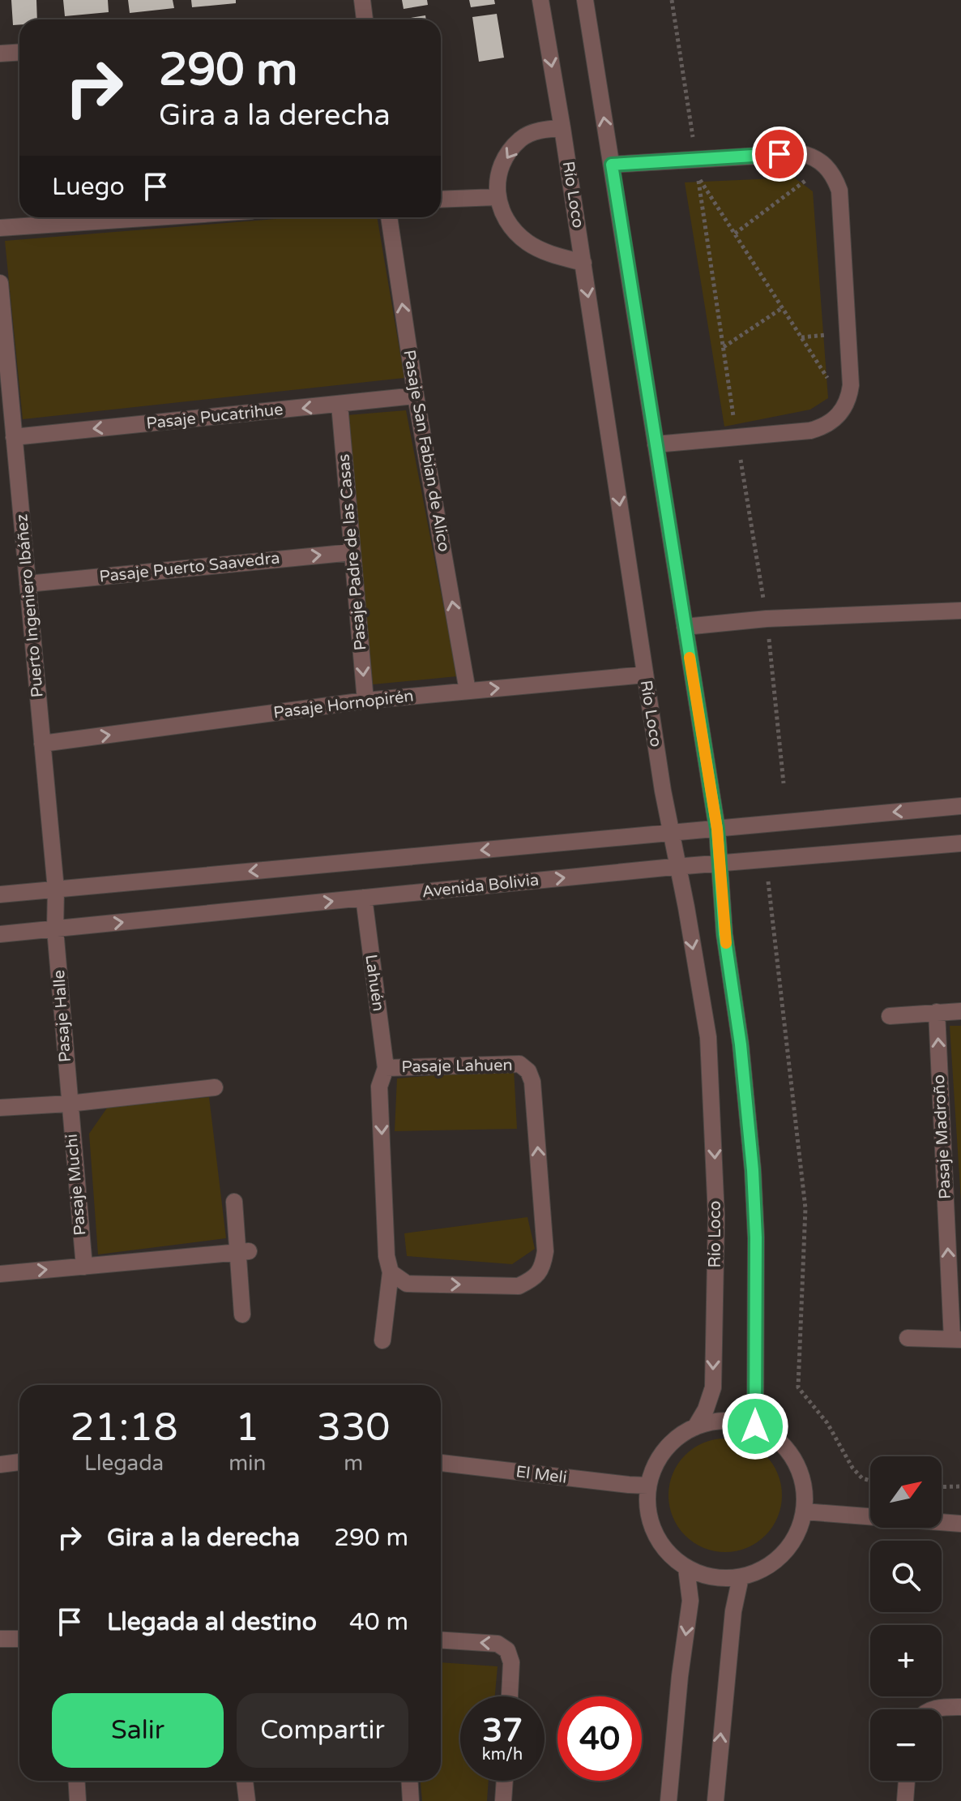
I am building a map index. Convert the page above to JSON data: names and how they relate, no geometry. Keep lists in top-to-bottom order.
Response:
{
  "streets": {
    "street": [
      "Río Loco",
      "Pasaje Pucatrihue",
      "Pasaje San Fabian de Alico",
      "Pasaje Padre de las Casas",
      "Pasaje Puerto Saavedra",
      "Puerto Ingeniero Ibáñez",
      "Pasaje Hornopirén",
      "Avenida Bolivia",
      "Lahuén",
      "Pasaje Halle",
      "Pasaje Lahuen",
      "Pasaje Madroño",
      "Pasaje Muchi",
      "El Meli"
    ]
  },
  "crossings": [
    ["Río Loco", "Pasaje Hornopirén"],
    ["Río Loco", "Avenida Bolivia"],
    ["Río Loco", "El Meli"],
    ["Pasaje Pucatrihue", "Pasaje San Fabian de Alico"],
    ["Pasaje Pucatrihue", "Pasaje Padre de las Casas"],
    ["Pasaje Pucatrihue", "Puerto Ingeniero Ibáñez"],
    ["Pasaje San Fabian de Alico", "Pasaje Hornopirén"],
    ["Pasaje Padre de las Casas", "Pasaje Puerto Saavedra"],
    ["Pasaje Padre de las Casas", "Pasaje Hornopirén"],
    ["Pasaje Puerto Saavedra", "Puerto Ingeniero Ibáñez"],
    ["Puerto Ingeniero Ibáñez", "Pasaje Hornopirén"],
    ["Puerto Ingeniero Ibáñez", "Avenida Bolivia"],
    ["Puerto Ingeniero Ibáñez", "Pasaje Halle"],
    ["Avenida Bolivia", "Lahuén"],
    ["Avenida Bolivia", "Pasaje Halle"],
    ["Lahuén", "Pasaje Lahuen"],
    ["Pasaje Halle", "Pasaje Muchi"]
  ],
  "one_way": [
    "Pasaje Pucatrihue",
    "Pasaje San Fabian de Alico",
    "Pasaje Padre de las Casas",
    "Pasaje Puerto Saavedra",
    "Pasaje Hornopirén",
    "Pasaje Madroño"
  ],
  "north": "top right",
  "page": {
    "turn": ["290 m", "Gira a la derecha"],
    "then": "Luego",
    "eta": [
      "21:18",
      "Llegada",
      "1",
      "min",
      "330",
      "m"
    ],
    "map_buttons": ["+", "−"],
    "list": [
      {
        "name": "Gira a la derecha",
        "value": "290 m"
      },
      {
        "name": "Llegada al destino",
        "value": "40 m"
      }
    ],
    "buttons": ["Salir", "Compartir"],
    "speed": "37 km/h",
    "limit": "40"
  }
}
